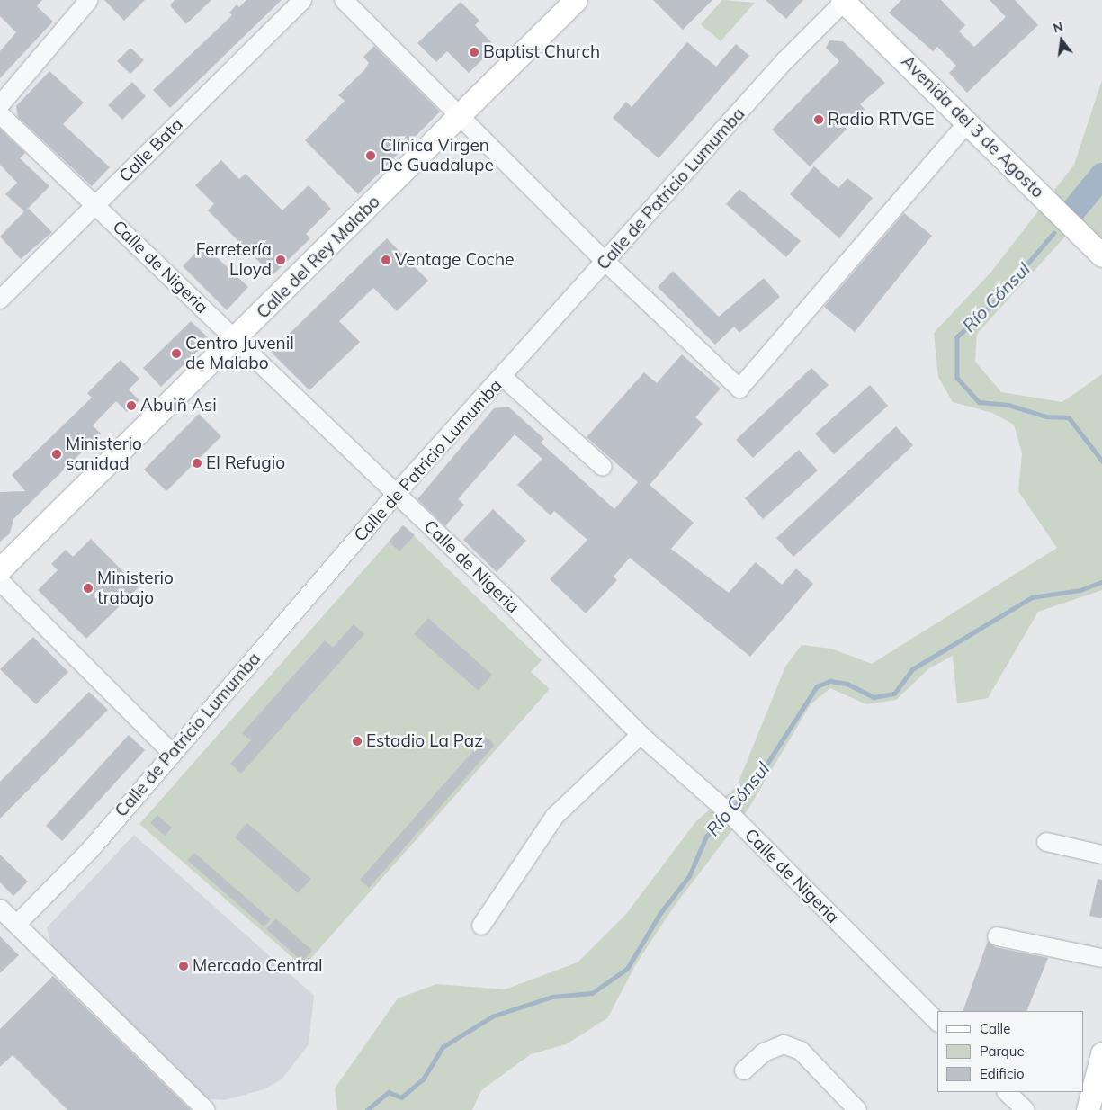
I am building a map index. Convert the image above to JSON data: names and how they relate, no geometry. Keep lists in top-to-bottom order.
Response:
{
  "streets": {
    "main road": ["Avenida del 3 de Agosto", "Calle del Rey Malabo"],
    "street": ["Calle Bata", "Calle de Patricio Lumumba", "Calle de Nigeria"]
  },
  "crossings": [
    ["Avenida del 3 de Agosto", "Calle de Patricio Lumumba"],
    ["Calle Bata", "Calle de Nigeria"],
    ["Calle de Patricio Lumumba", "Calle de Nigeria"],
    ["Calle del Rey Malabo", "Calle de Nigeria"]
  ],
  "water": ["Río Cónsul"],
  "places": [
    "Baptist Church",
    "Radio RTVGE",
    "Clínica Virgen De Guadalupe",
    "Ferretería Lloyd",
    "Ventage Coche",
    "Centro Juvenil de Malabo",
    "Abuiñ Asi",
    "Ministerio sanidad",
    "El Refugio",
    "Ministerio trabajo",
    "Estadio La Paz",
    "Mercado Central"
  ],
  "legend": ["Calle", "Parque", "Edificio"],
  "north": "top"
}
